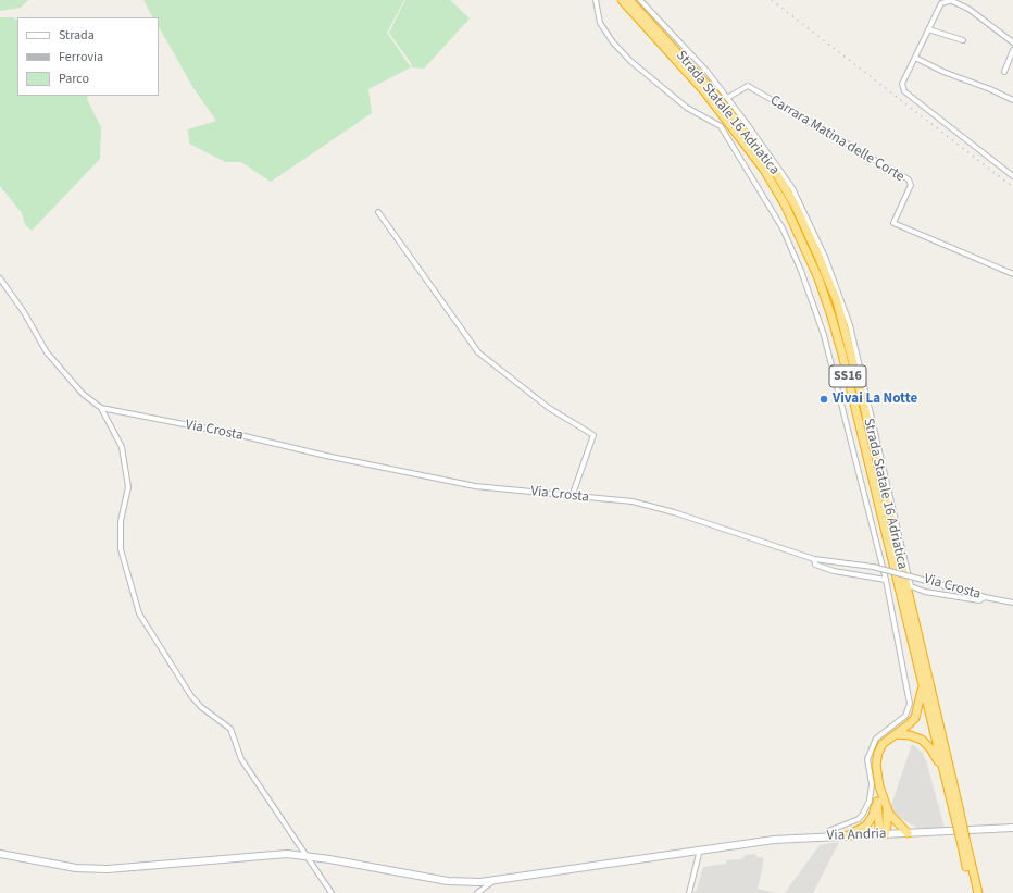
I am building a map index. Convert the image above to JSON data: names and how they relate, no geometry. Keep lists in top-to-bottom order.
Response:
{
  "streets": {
    "highway": ["Strada Statale 16 Adriatica", "SS16"],
    "main road": ["Via Andria"],
    "street": ["Carrara Matina delle Corte", "Via Crosta"]
  },
  "crossings": [
    ["Strada Statale 16 Adriatica", "SS16"],
    ["SS16", "Via Andria"]
  ],
  "places": ["Vivai La Notte"],
  "legend": ["Strada", "Ferrovia", "Parco"]
}
